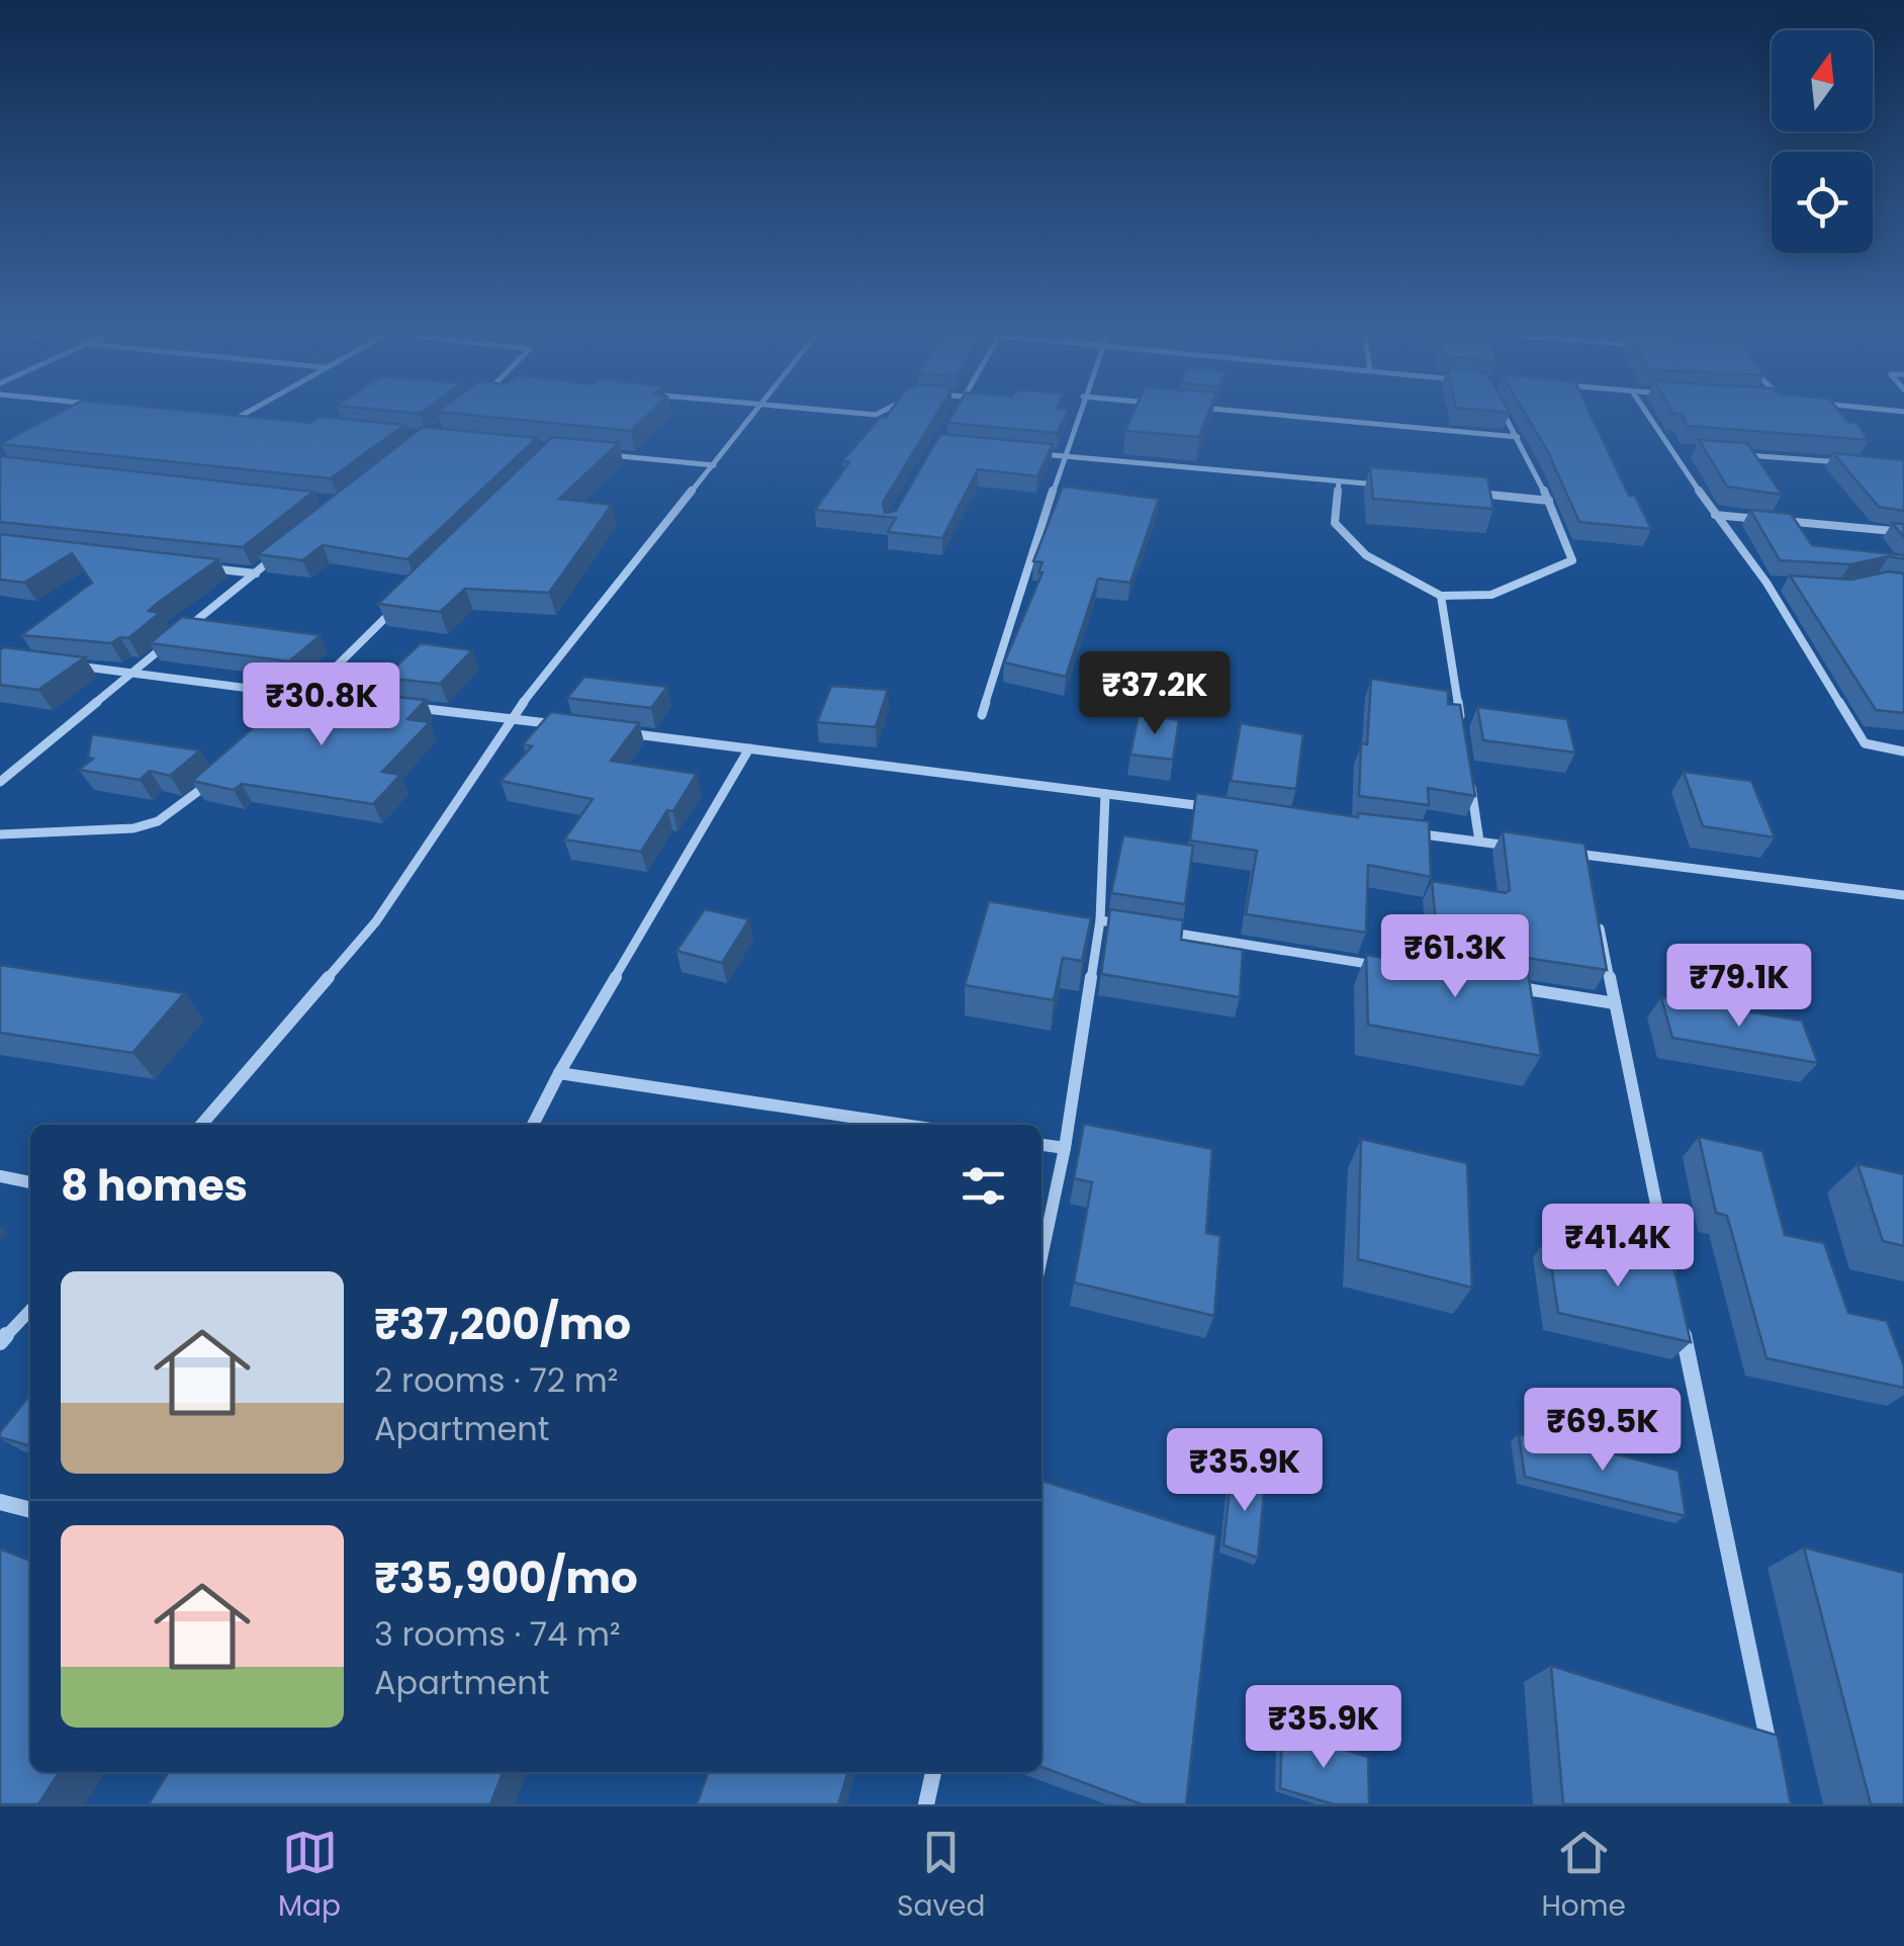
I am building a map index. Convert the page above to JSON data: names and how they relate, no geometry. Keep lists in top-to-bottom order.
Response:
{
  "north": "top",
  "page": {
    "price": [
      "₹37.2K",
      "₹30.8K",
      "₹61.3K",
      "₹79.1K",
      "₹41.4K",
      "₹69.5K",
      "₹35.9K",
      "₹35.9K"
    ],
    "heading": "8 homes",
    "list": [
      {
        "name": "₹37,200/mo",
        "note": "2 rooms · 72 m² · Apartment"
      },
      {
        "name": "₹35,900/mo",
        "note": "3 rooms · 74 m² · Apartment"
      }
    ],
    "tabs": ["Map", "Saved", "Home"]
  }
}
